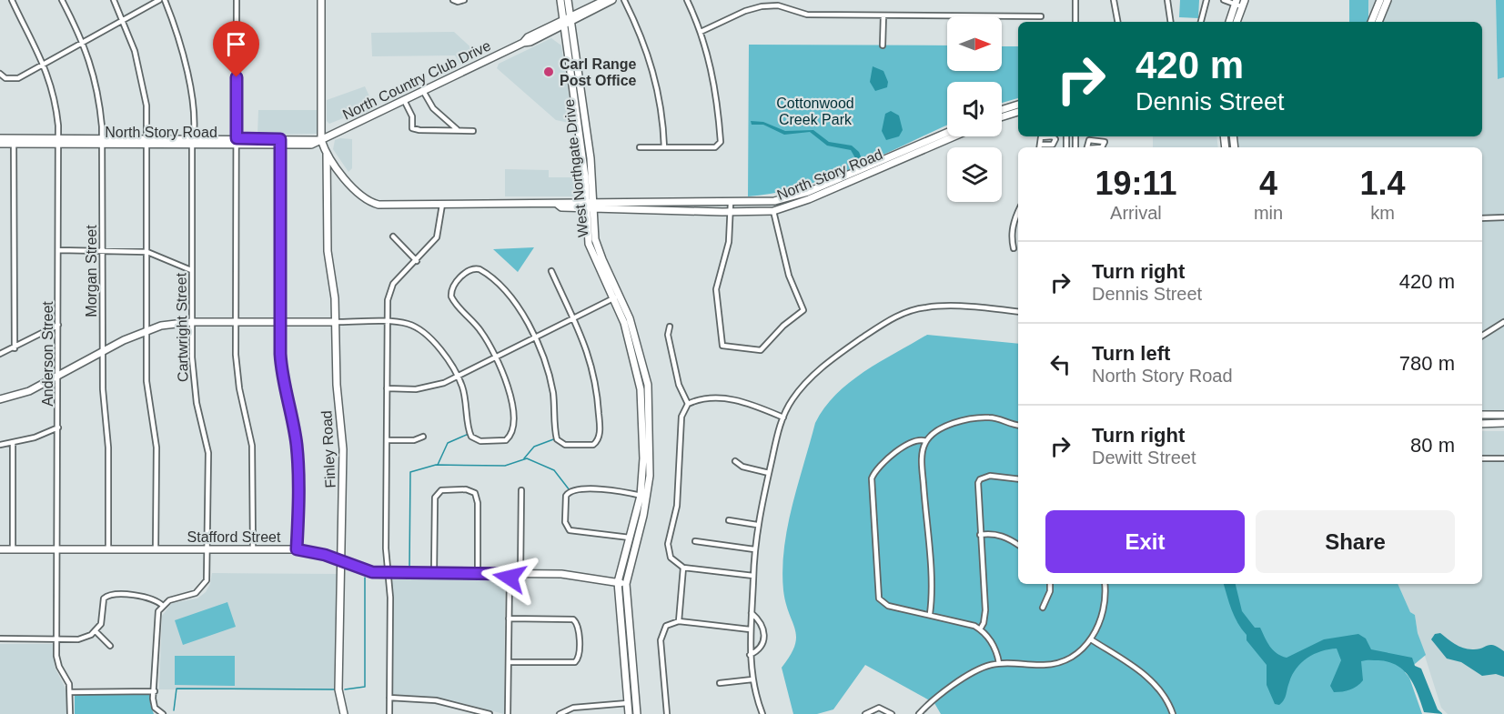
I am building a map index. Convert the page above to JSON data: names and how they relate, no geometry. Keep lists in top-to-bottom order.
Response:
{
  "streets": {
    "main road": [
      "North Country Club Drive",
      "North Story Road",
      "West Northgate Drive",
      "Finley Road",
      "Stafford Street"
    ],
    "street": ["Morgan Street", "Cartwright Street", "Anderson Street"]
  },
  "crossings": [
    ["North Country Club Drive", "North Story Road"],
    ["North Country Club Drive", "West Northgate Drive"],
    ["North Story Road", "West Northgate Drive"],
    ["North Story Road", "Morgan Street"],
    ["North Story Road", "Cartwright Street"],
    ["North Story Road", "Anderson Street"],
    ["North Story Road", "Finley Road"],
    ["West Northgate Drive", "Stafford Street"],
    ["Morgan Street", "Stafford Street"],
    ["Cartwright Street", "Stafford Street"],
    ["Anderson Street", "Stafford Street"],
    ["Finley Road", "Stafford Street"]
  ],
  "parks": ["Cottonwood Creek Park"],
  "places": ["Carl Range Post Office"],
  "north": "right",
  "page": {
    "turn": ["420 m", "Dennis Street"],
    "eta": [
      "19:11",
      "Arrival",
      "4",
      "min",
      "1.4",
      "km"
    ],
    "list": [
      {
        "name": "Turn right",
        "note": "Dennis Street",
        "value": "420 m"
      },
      {
        "name": "Turn left",
        "note": "North Story Road",
        "value": "780 m"
      },
      {
        "name": "Turn right",
        "note": "Dewitt Street",
        "value": "80 m"
      }
    ],
    "buttons": ["Exit", "Share"]
  }
}
